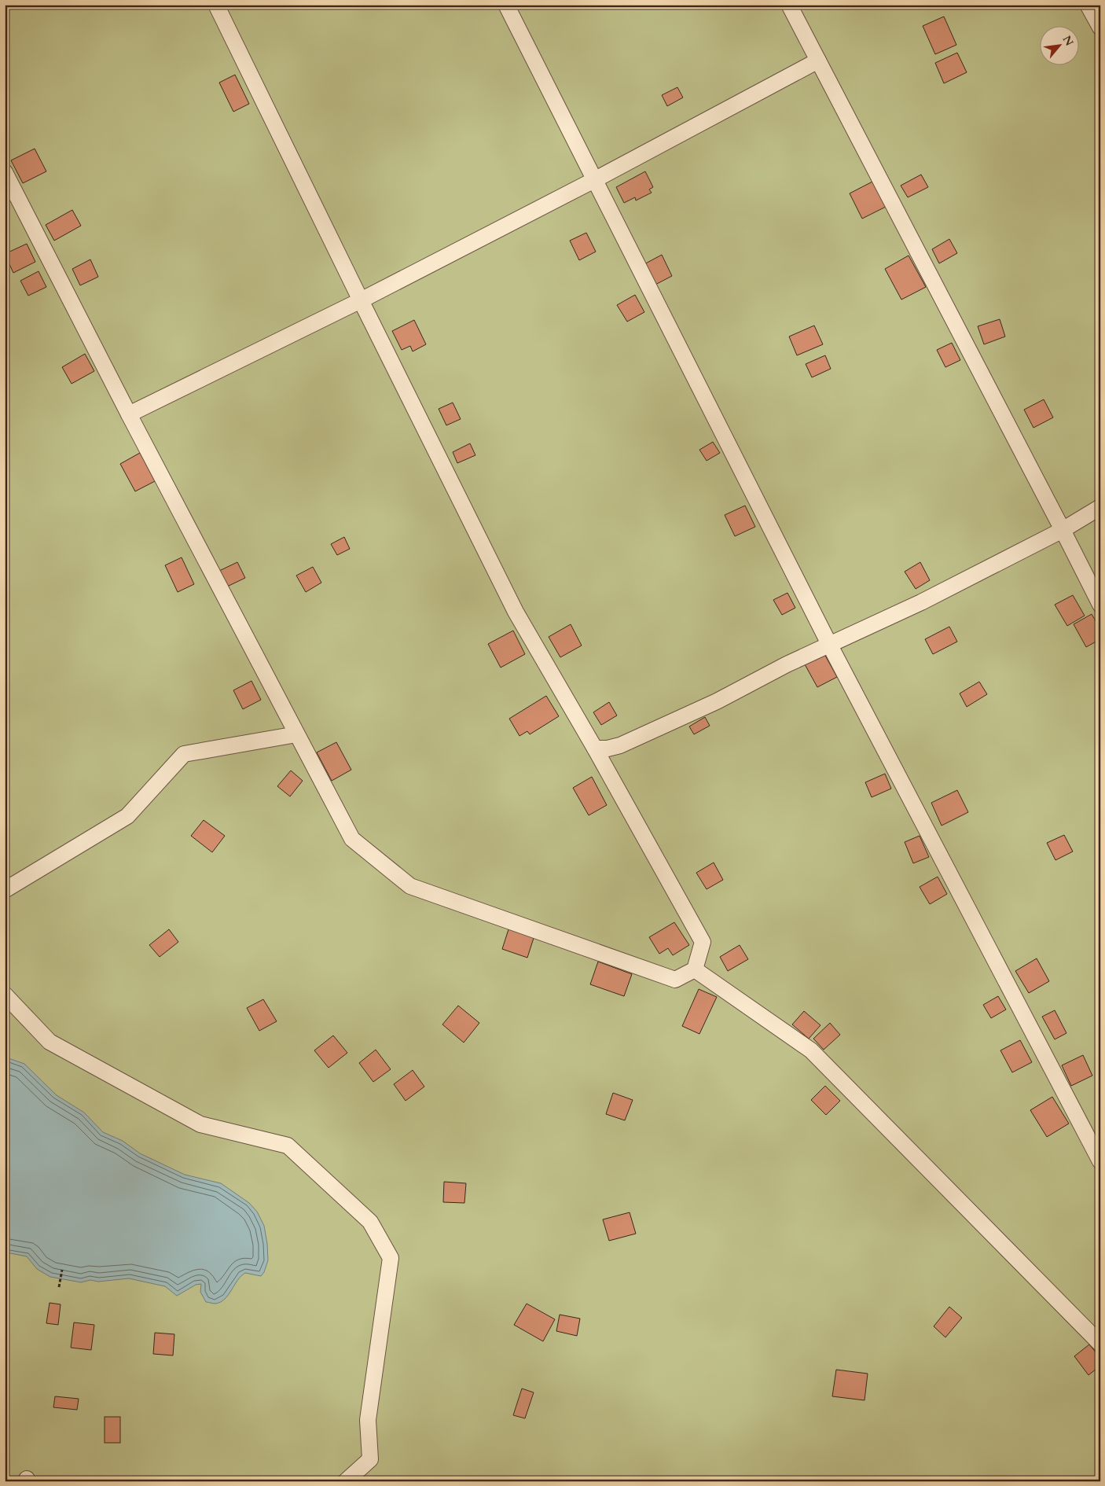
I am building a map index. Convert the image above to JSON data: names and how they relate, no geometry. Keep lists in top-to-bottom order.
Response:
{
  "north": "top right"
}
